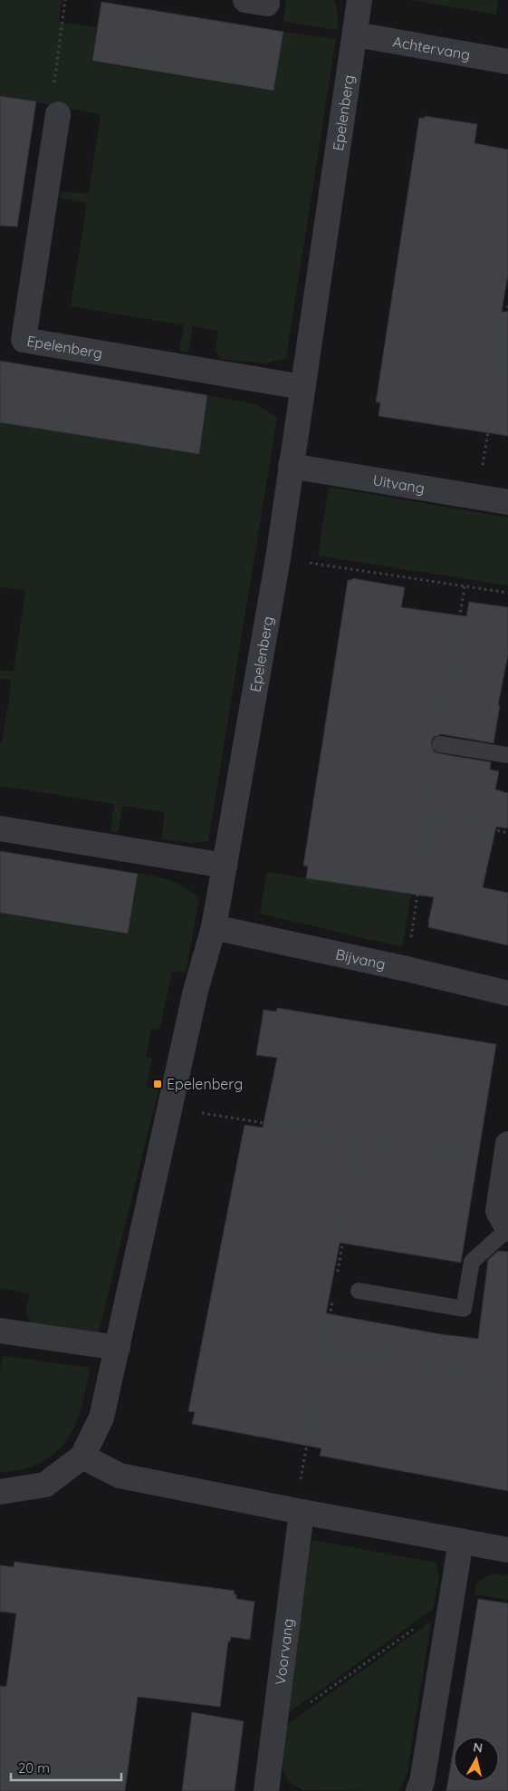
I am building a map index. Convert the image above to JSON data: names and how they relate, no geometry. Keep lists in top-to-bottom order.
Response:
{
  "streets": {
    "street": [
      "Achtervang",
      "Epelenberg",
      "Uitvang",
      "Bijvang",
      "Voorvang"
    ]
  },
  "crossings": [
    ["Achtervang", "Epelenberg"],
    ["Epelenberg", "Uitvang"],
    ["Epelenberg", "Bijvang"]
  ],
  "places": {
    "transit": ["Epelenberg"]
  },
  "scale_bar": "20 m",
  "north": "top"
}
